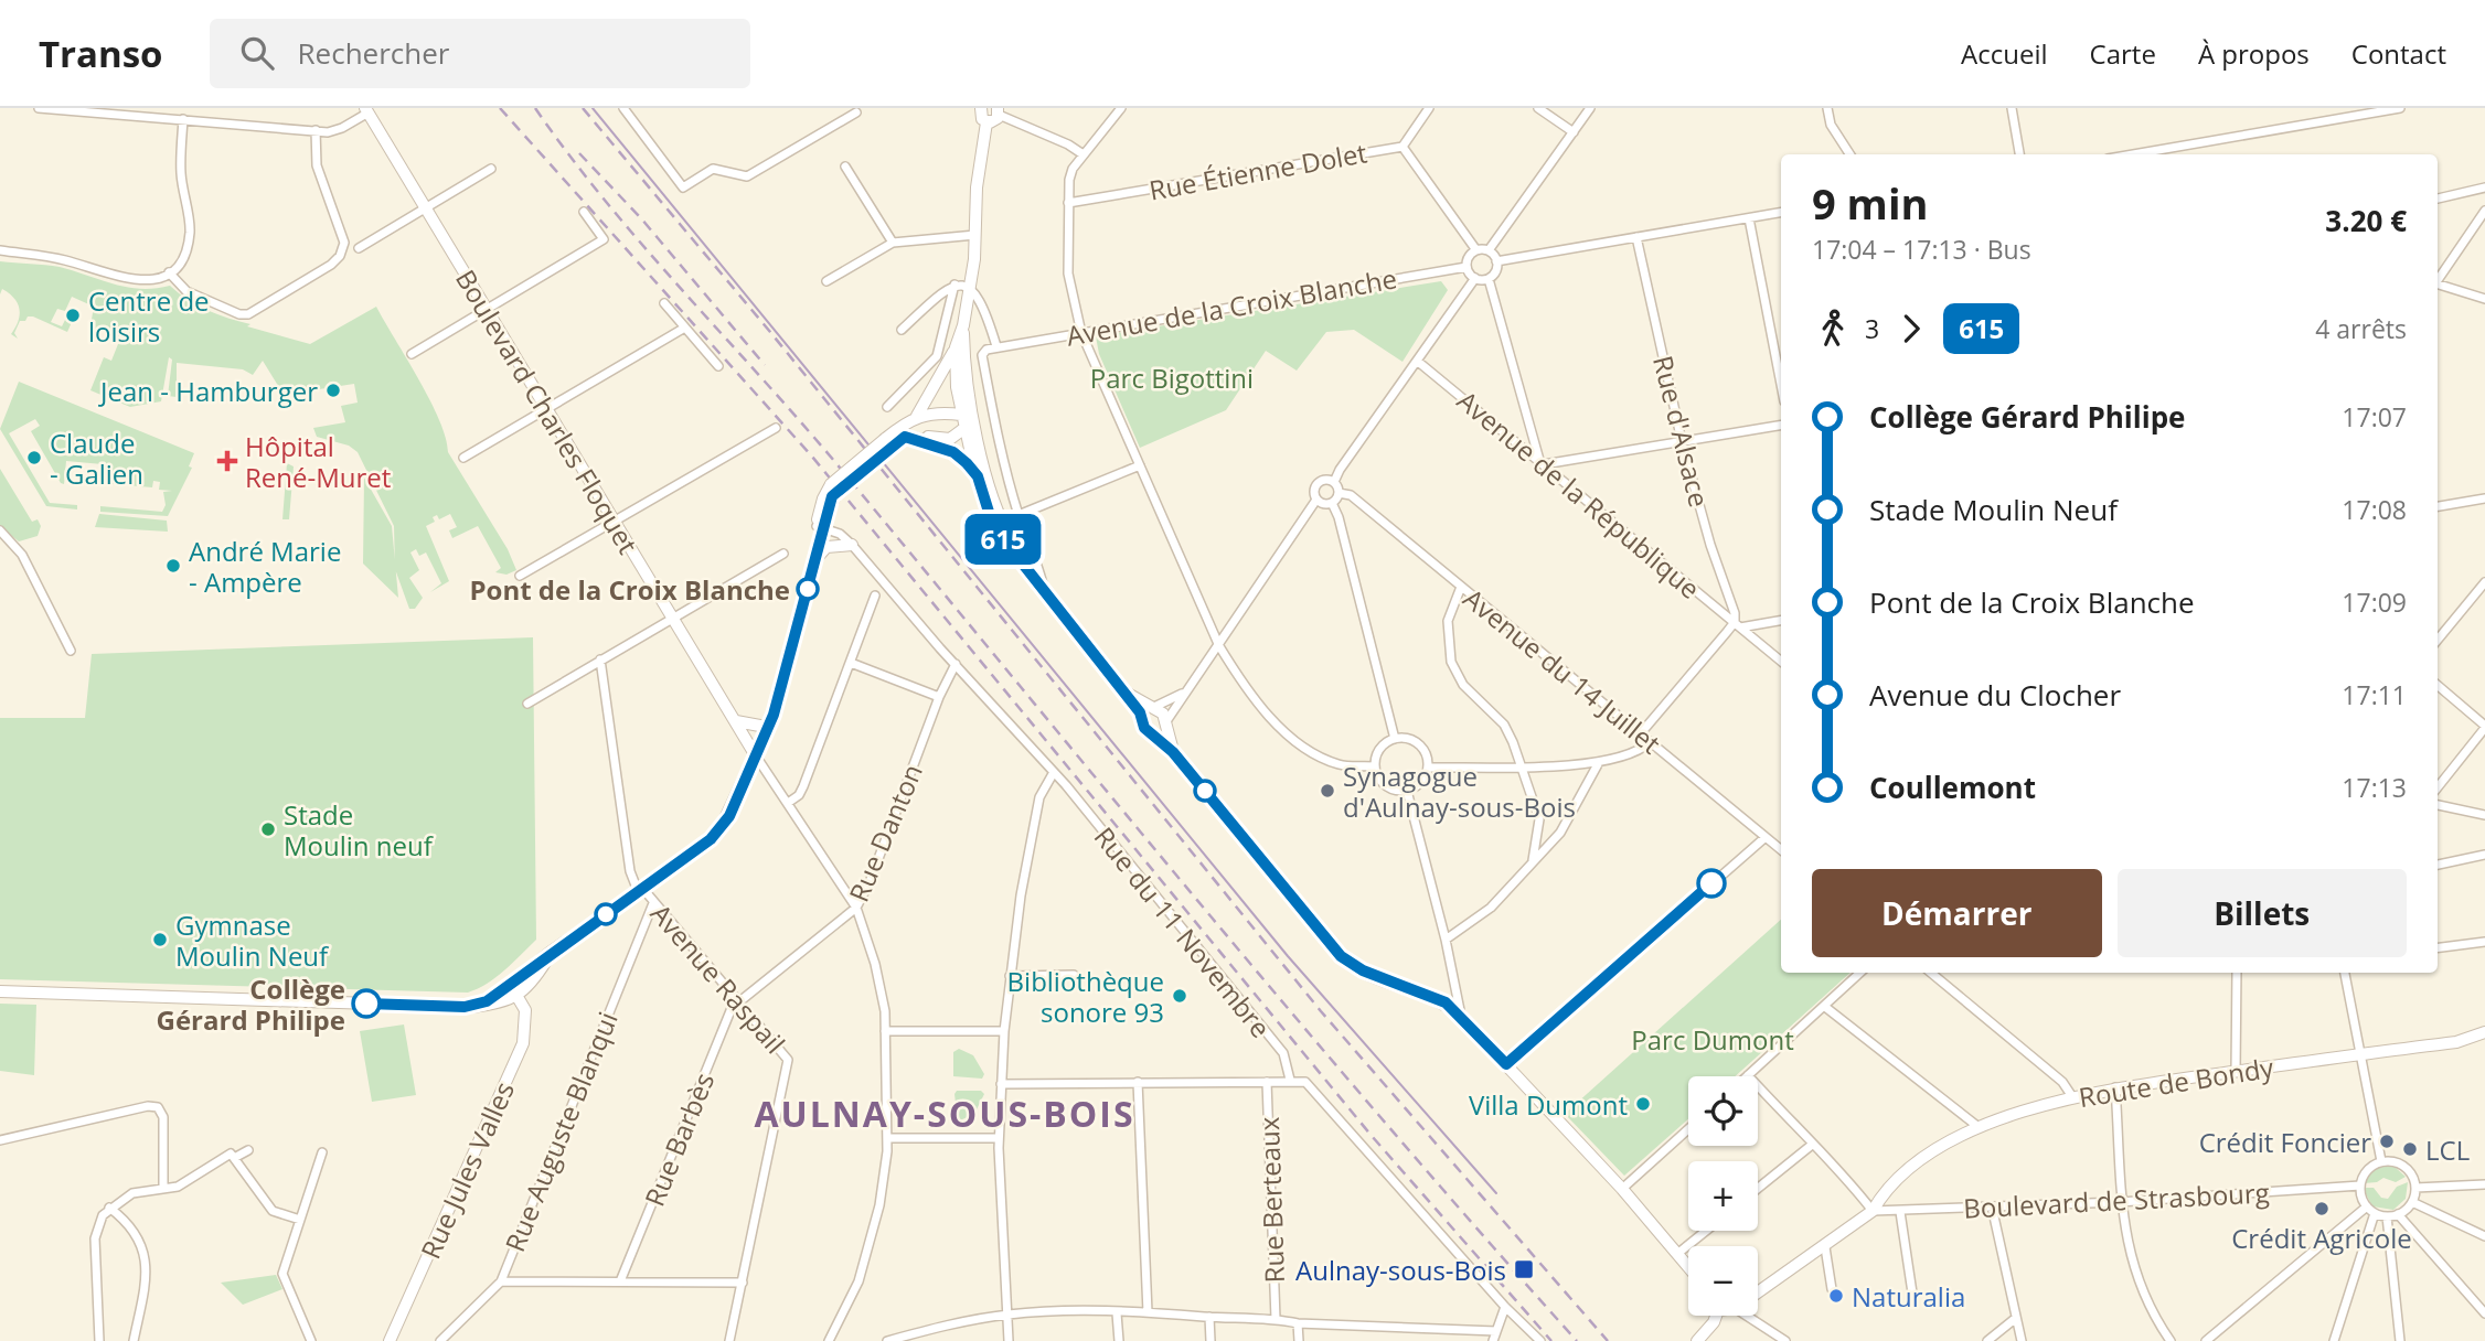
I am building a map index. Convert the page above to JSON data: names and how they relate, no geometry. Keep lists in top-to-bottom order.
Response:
{
  "streets": {
    "street": [
      "Rue Étienne Dolet",
      "Avenue de la Croix Blanche",
      "Boulevard Charles Floquet",
      "Rue d'Alsace",
      "Avenue de la République",
      "Avenue du 14 Juillet",
      "Rue Danton",
      "Rue du 11 Novembre",
      "Avenue Raspail",
      "Route de Bondy",
      "Rue Auguste Blanqui",
      "Rue Barbès",
      "Rue Jules Valles",
      "Rue Berteaux",
      "Boulevard de Strasbourg"
    ]
  },
  "crossings": [
    ["Boulevard Charles Floquet", "Rue Danton"],
    ["Rue d'Alsace", "Avenue de la République"],
    ["Rue Danton", "Rue du 11 Novembre"],
    ["Rue Danton", "Avenue Raspail"],
    ["Rue Danton", "Rue Barbès"],
    ["Avenue Raspail", "Rue Auguste Blanqui"],
    ["Avenue Raspail", "Rue Barbès"],
    ["Route de Bondy", "Boulevard de Strasbourg"]
  ],
  "districts": ["AULNAY-SOUS-BOIS"],
  "parks": ["Parc Bigottini", "Parc Dumont"],
  "places": {
    "other": [
      "Centre de loisirs",
      "Jean - Hamburger",
      "Claude - Galien",
      "André Marie - Ampère",
      "Pont de la Croix Blanche",
      "Synagogue d'Aulnay-sous-Bois",
      "Stade Moulin neuf",
      "Gymnase Moulin Neuf",
      "Bibliothèque sonore 93",
      "Collège Gérard Philipe",
      "Villa Dumont",
      "Crédit Foncier",
      "LCL",
      "Crédit Agricole",
      "Naturalia"
    ],
    "health": ["Hôpital René-Muret"],
    "transit": ["Aulnay-sous-Bois"]
  },
  "lines": ["bus line 615"],
  "page": {
    "header": "Transo",
    "search": "Rechercher",
    "nav": [
      "Accueil",
      "Carte",
      "À propos",
      "Contact"
    ],
    "on_map": "615",
    "heading": ["9 min", "17:04 – 17:13 · Bus", "3.20 €"],
    "legs": ["3", "615", "4 arrêts"],
    "list": [
      {
        "name": "Collège Gérard Philipe",
        "value": "17:07"
      },
      {
        "name": "Stade Moulin Neuf",
        "value": "17:08"
      },
      {
        "name": "Pont de la Croix Blanche",
        "value": "17:09"
      },
      {
        "name": "Avenue du Clocher",
        "value": "17:11"
      },
      {
        "name": "Coullemont",
        "value": "17:13"
      }
    ],
    "buttons": ["Démarrer", "Billets"],
    "map_buttons": ["+", "−"]
  }
}
